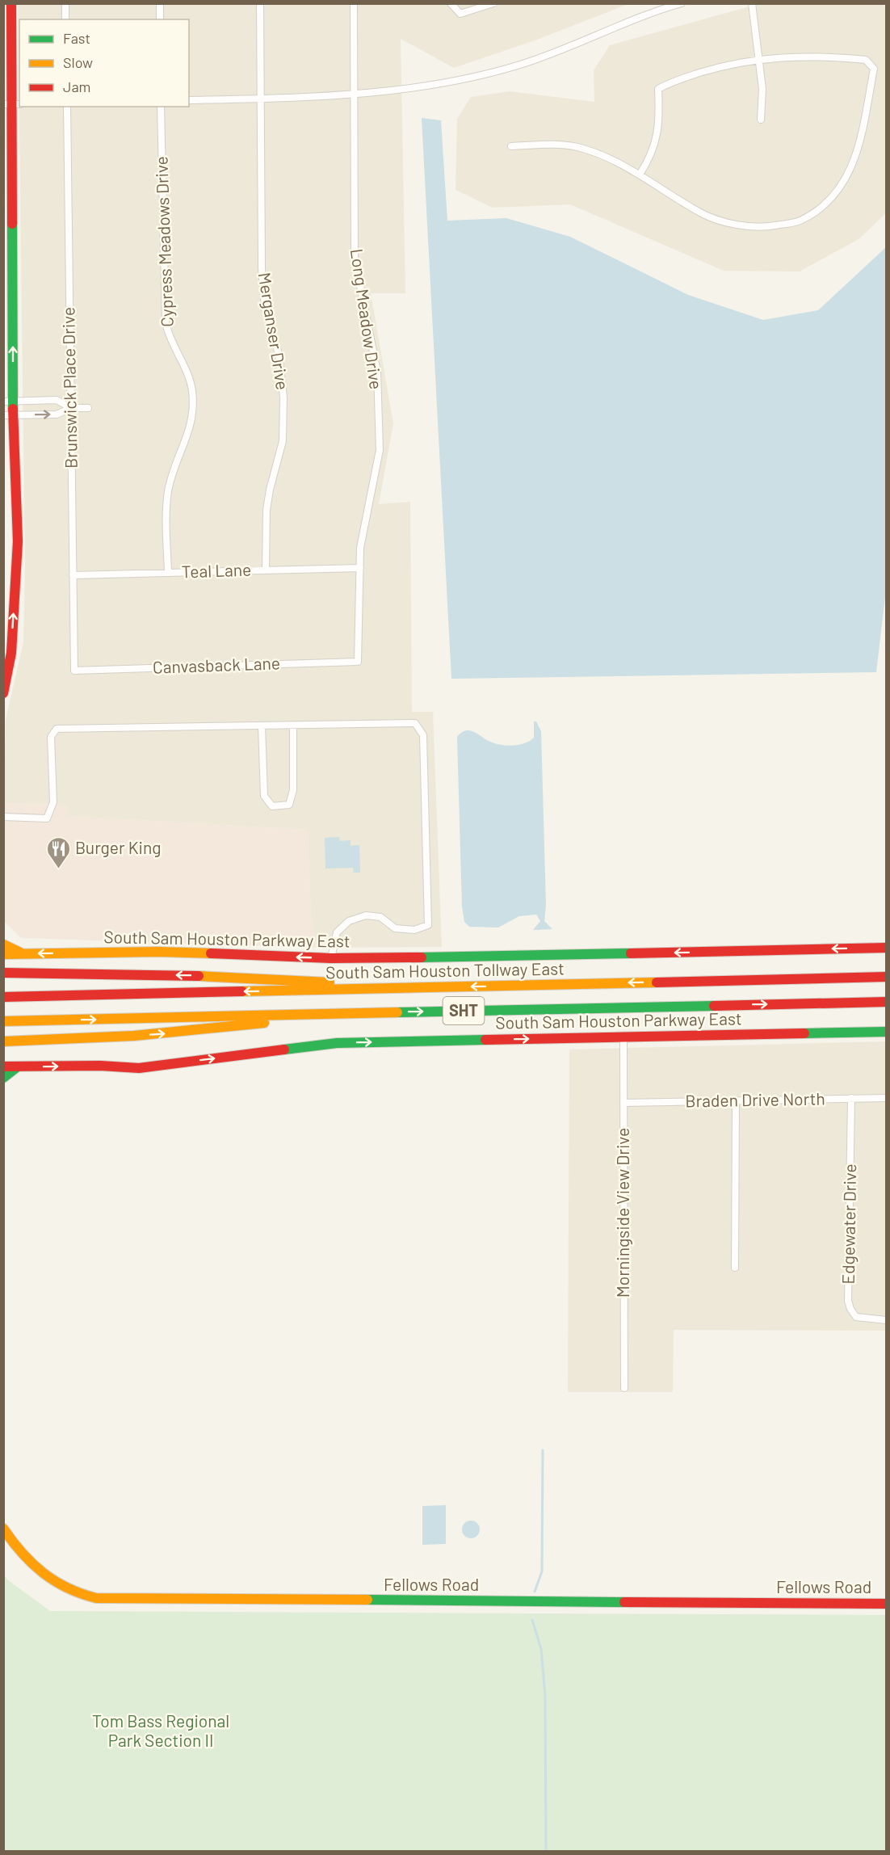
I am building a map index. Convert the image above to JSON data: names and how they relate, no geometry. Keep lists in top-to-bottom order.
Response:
{
  "streets": {
    "main road": [
      "South Sam Houston Parkway East",
      "South Sam Houston Tollway East",
      "SHT",
      "Fellows Road"
    ],
    "street": [
      "Cypress Meadows Drive",
      "Long Meadow Drive",
      "Merganser Drive",
      "Brunswick Place Drive",
      "Teal Lane",
      "Canvasback Lane",
      "Braden Drive North",
      "Morningside View Drive",
      "Edgewater Drive"
    ]
  },
  "crossings": [
    ["Cypress Meadows Drive", "Teal Lane"],
    ["Long Meadow Drive", "Teal Lane"],
    ["Long Meadow Drive", "Canvasback Lane"],
    ["Merganser Drive", "Teal Lane"],
    ["Brunswick Place Drive", "Teal Lane"],
    ["Brunswick Place Drive", "Canvasback Lane"],
    ["South Sam Houston Parkway East", "Morningside View Drive"],
    ["Braden Drive North", "Morningside View Drive"],
    ["Braden Drive North", "Edgewater Drive"]
  ],
  "parks": ["Tom Bass Regional Park Section II"],
  "places": {
    "restaurant": ["Burger King"]
  },
  "legend": ["Fast", "Slow", "Jam"]
}
